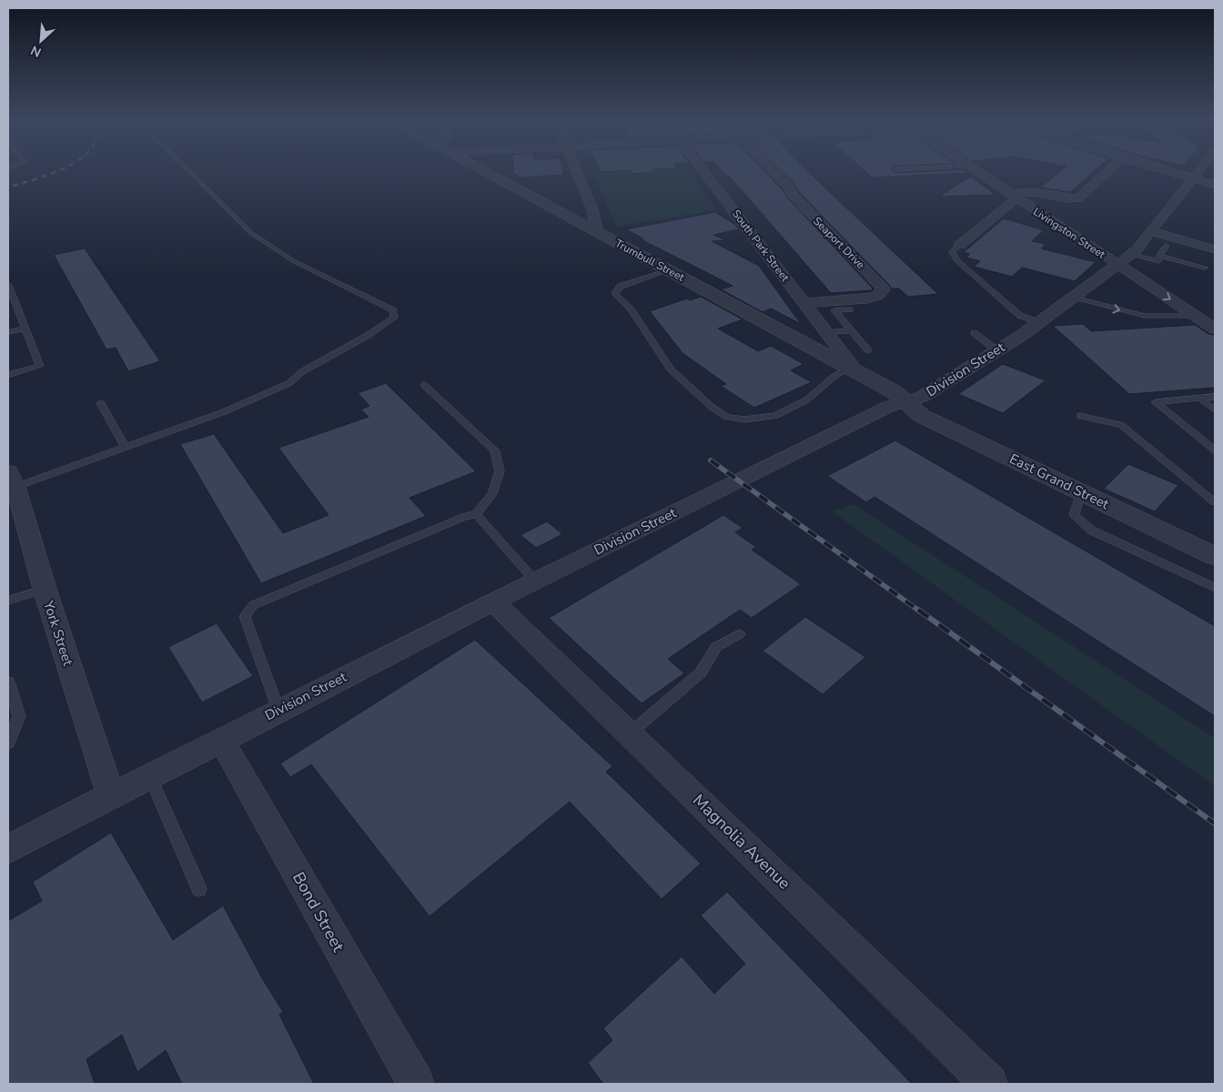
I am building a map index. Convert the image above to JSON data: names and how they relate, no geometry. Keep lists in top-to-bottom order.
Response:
{
  "streets": {
    "street": [
      "Livingston Street",
      "Seaport Drive",
      "South Park Street",
      "Trumbull Street",
      "Division Street",
      "East Grand Street",
      "York Street",
      "Magnolia Avenue",
      "Bond Street"
    ]
  },
  "crossings": [
    ["Livingston Street", "Division Street"],
    ["Seaport Drive", "South Park Street"],
    ["South Park Street", "Trumbull Street"],
    ["Trumbull Street", "Division Street"],
    ["Trumbull Street", "East Grand Street"],
    ["Division Street", "East Grand Street"],
    ["Division Street", "York Street"],
    ["Division Street", "Magnolia Avenue"],
    ["Division Street", "Bond Street"]
  ],
  "north": "bottom left"
}
